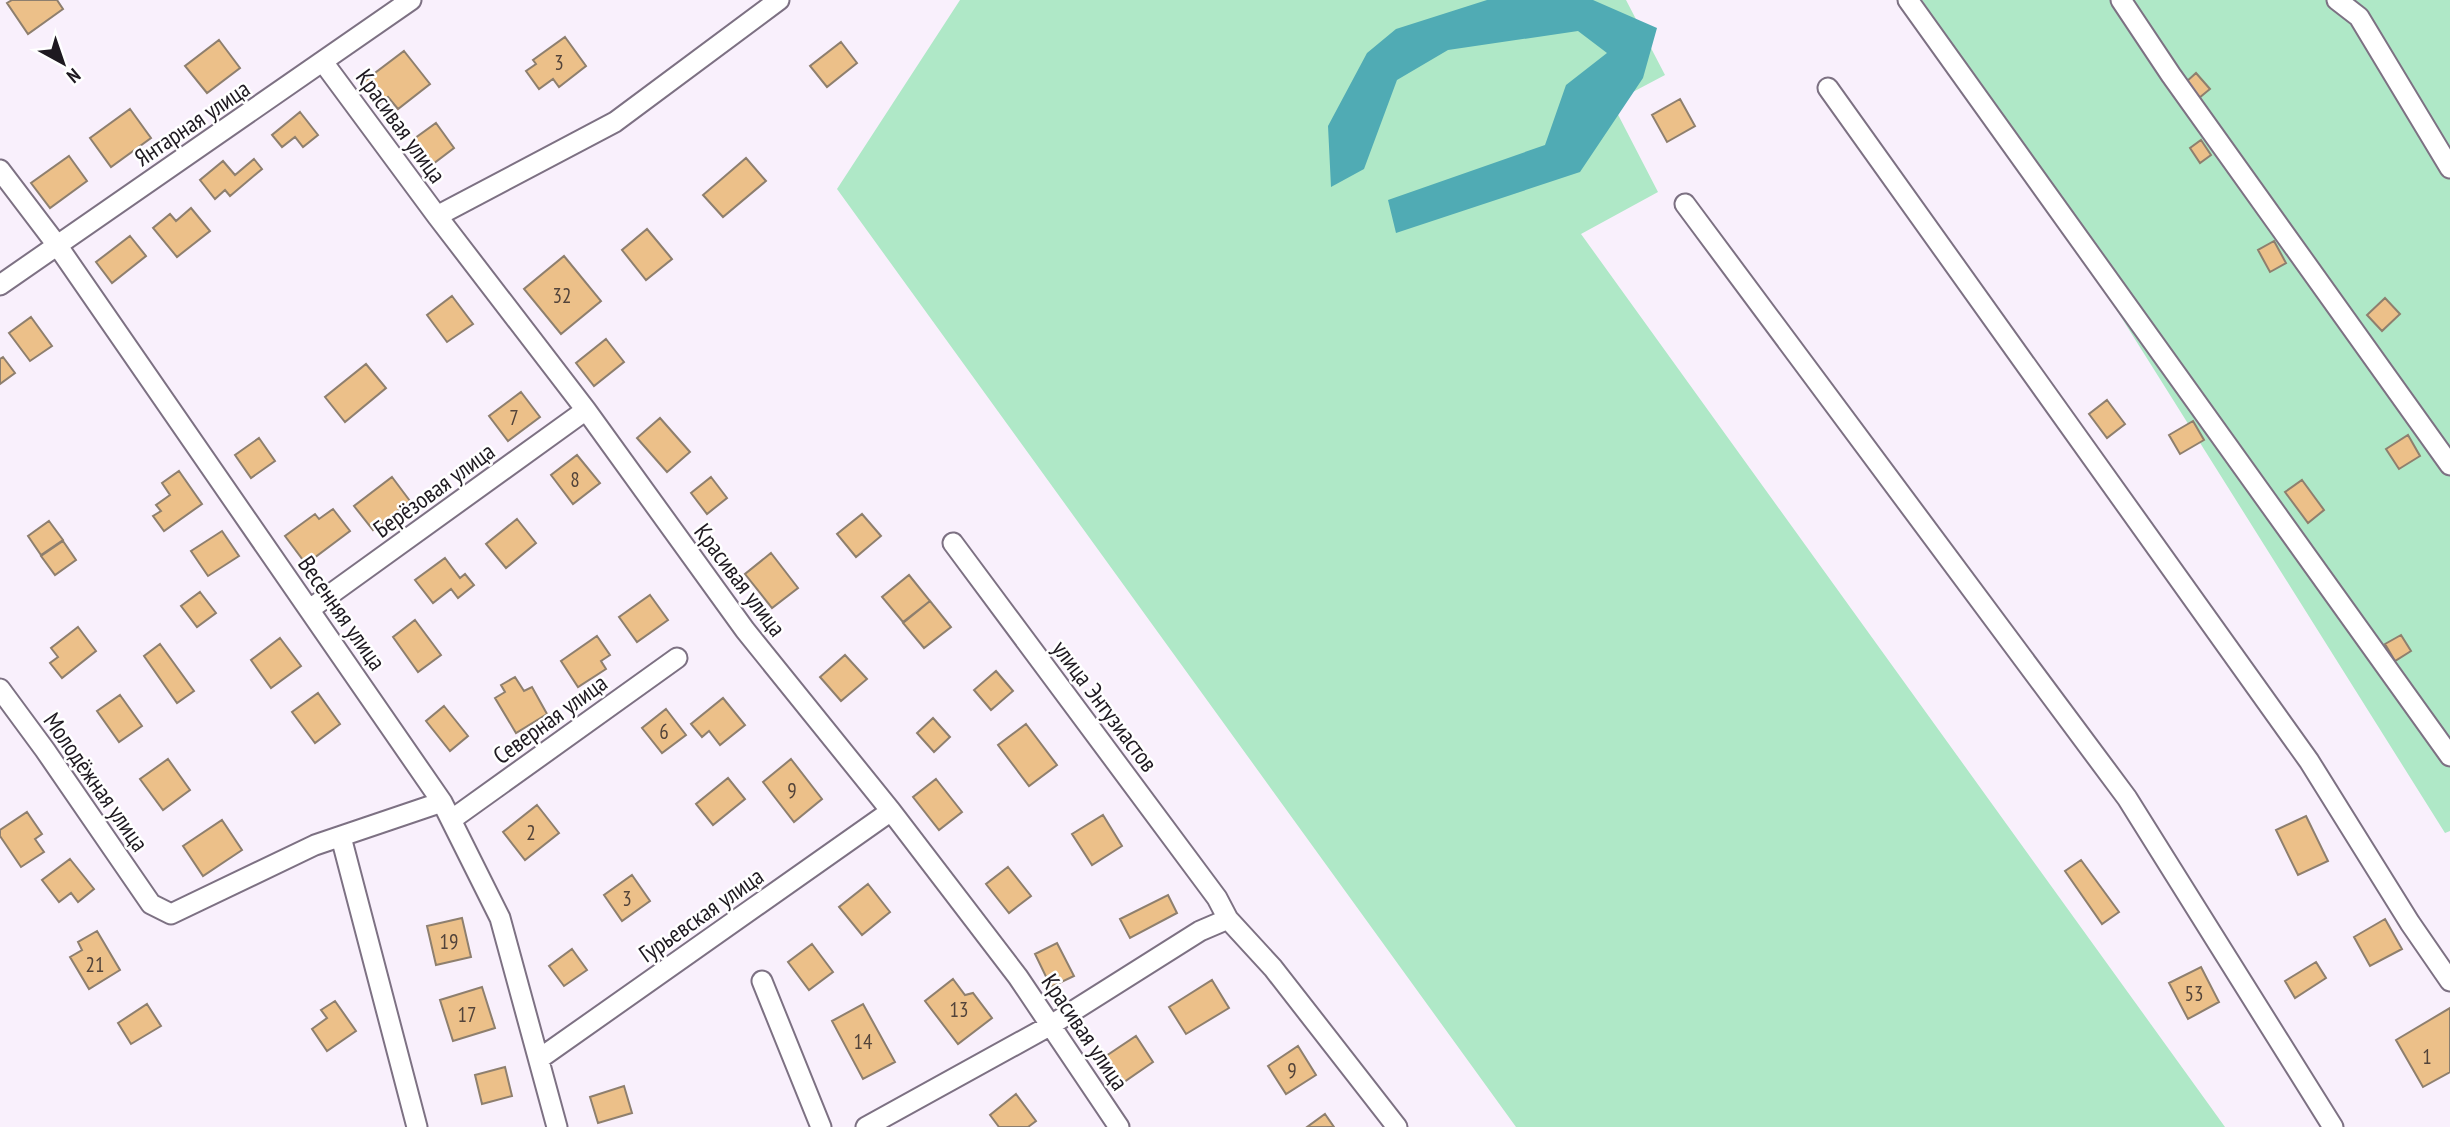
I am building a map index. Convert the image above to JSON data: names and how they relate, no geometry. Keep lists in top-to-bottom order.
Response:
{
  "streets": {
    "street": [
      "Янтарная улица",
      "Красивая улица",
      "Берёзовая улица",
      "Весенняя улица",
      "улица Энтузиастов",
      "Северная улица",
      "Молодёжная улица",
      "Гурьевская улица"
    ]
  },
  "crossings": [
    ["Янтарная улица", "Красивая улица"],
    ["Янтарная улица", "Весенняя улица"],
    ["Красивая улица", "Берёзовая улица"],
    ["Красивая улица", "Гурьевская улица"],
    ["Берёзовая улица", "Весенняя улица"],
    ["Весенняя улица", "Северная улица"],
    ["Весенняя улица", "Гурьевская улица"]
  ],
  "house_numbers": [
    "3",
    "32",
    "7",
    "8",
    "6",
    "9",
    "2",
    "3",
    "19",
    "21",
    "53",
    "13",
    "17",
    "14",
    "1",
    "9"
  ],
  "north": "bottom right"
}
